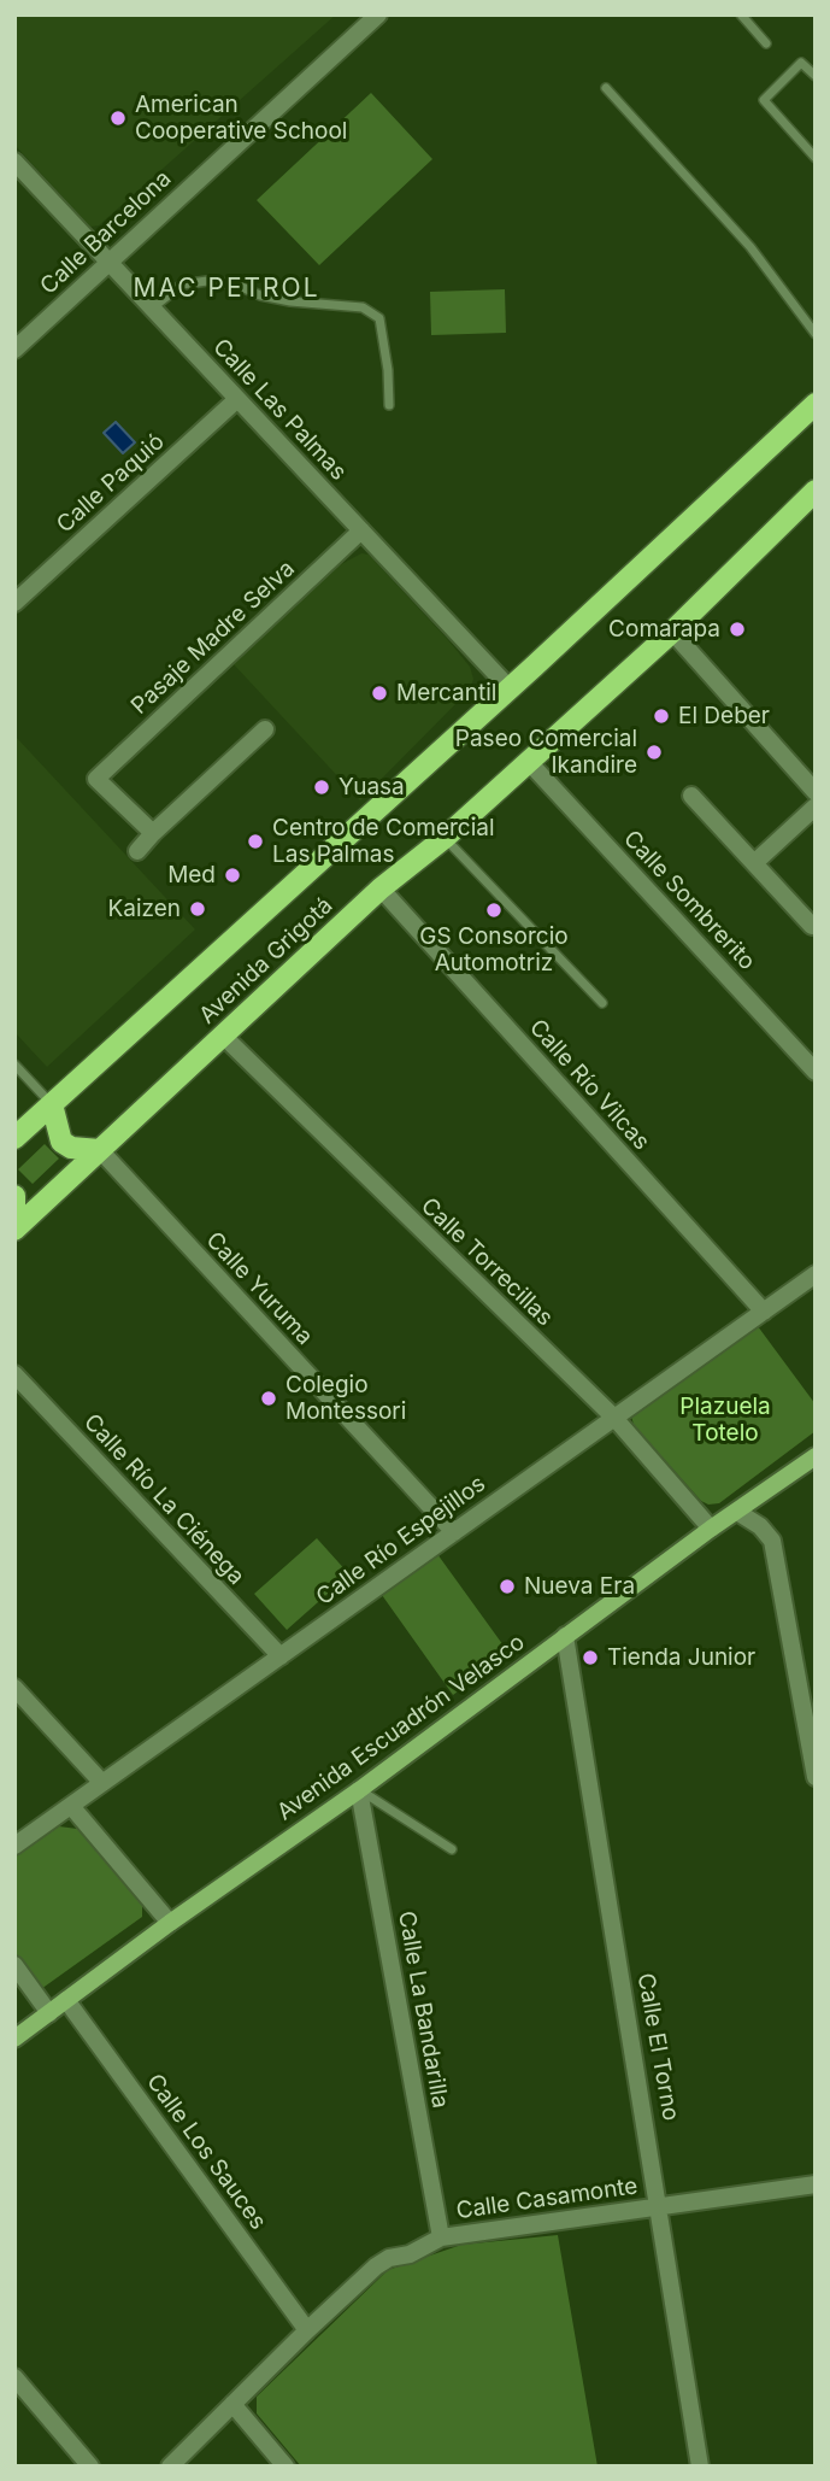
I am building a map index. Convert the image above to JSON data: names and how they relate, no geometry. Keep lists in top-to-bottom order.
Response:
{
  "streets": {
    "main road": ["Avenida Grigotá"],
    "street": [
      "Calle Barcelona",
      "Calle Las Palmas",
      "Calle Paquió",
      "Pasaje Madre Selva",
      "Calle Sombrerito",
      "Calle Río Vilcas",
      "Calle Torrecillas",
      "Calle Yuruma",
      "Calle Río La Ciénega",
      "Calle Río Espejillos",
      "Avenida Escuadrón Velasco",
      "Calle La Bandarilla",
      "Calle El Torno",
      "Calle Los Sauces",
      "Calle Casamonte"
    ]
  },
  "crossings": [
    ["Calle Barcelona", "Calle Las Palmas"],
    ["Calle Las Palmas", "Calle Paquió"],
    ["Calle Las Palmas", "Pasaje Madre Selva"],
    ["Calle Las Palmas", "Avenida Grigotá"],
    ["Calle Sombrerito", "Avenida Grigotá"],
    ["Avenida Grigotá", "Calle Río Vilcas"],
    ["Avenida Grigotá", "Calle Torrecillas"],
    ["Avenida Grigotá", "Calle Yuruma"],
    ["Calle Río Vilcas", "Calle Río Espejillos"],
    ["Calle Torrecillas", "Calle Río Espejillos"],
    ["Calle Torrecillas", "Avenida Escuadrón Velasco"],
    ["Calle Yuruma", "Calle Río Espejillos"],
    ["Calle Río La Ciénega", "Calle Río Espejillos"],
    ["Avenida Escuadrón Velasco", "Calle La Bandarilla"],
    ["Avenida Escuadrón Velasco", "Calle El Torno"],
    ["Avenida Escuadrón Velasco", "Calle Los Sauces"],
    ["Calle La Bandarilla", "Calle Casamonte"],
    ["Calle El Torno", "Calle Casamonte"],
    ["Calle Los Sauces", "Calle Casamonte"]
  ],
  "districts": ["MAC PETROL"],
  "parks": ["Plazuela Totelo"],
  "places": [
    "American Cooperative School",
    "Comarapa",
    "Mercantil",
    "El Deber",
    "Paseo Comercial Ikandire",
    "Yuasa",
    "Centro de Comercial Las Palmas",
    "Med",
    "Kaizen",
    "GS Consorcio Automotriz",
    "Colegio Montessori",
    "Nueva Era",
    "Tienda Junior"
  ]
}
